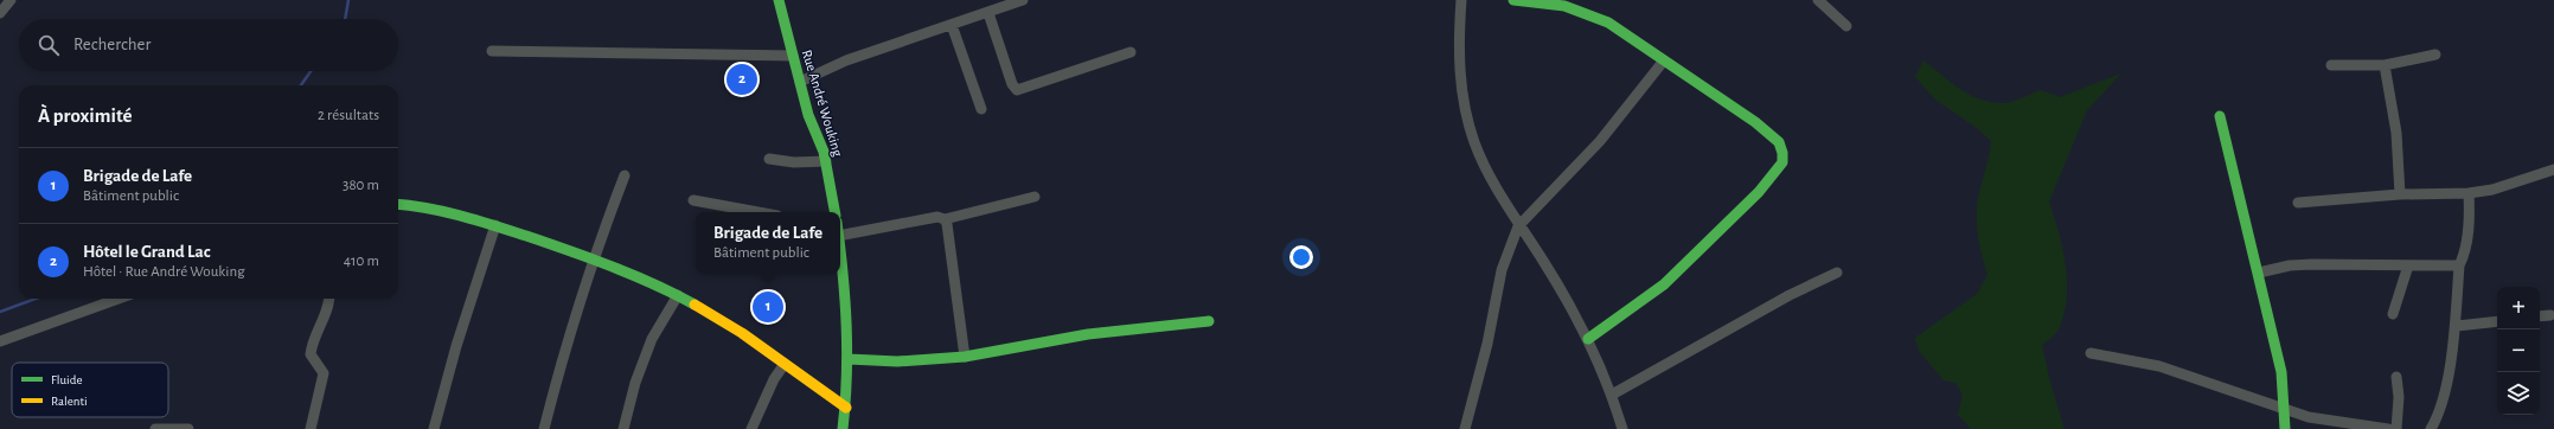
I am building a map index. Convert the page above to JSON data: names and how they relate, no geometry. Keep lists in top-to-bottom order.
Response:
{
  "streets": {
    "street": ["Rue André Wouking"]
  },
  "legend": ["Fluide", "Ralenti"],
  "page": {
    "search": "Rechercher",
    "pins": ["2", "1"],
    "heading": ["À proximité", "2 résultats"],
    "list": [
      {
        "mark": "1",
        "name": "Brigade de Lafe",
        "note": "Bâtiment public",
        "value": "380 m"
      },
      {
        "mark": "2",
        "name": "Hôtel le Grand Lac",
        "note": "Hôtel · Rue André Wouking",
        "value": "410 m"
      }
    ],
    "popup": ["Brigade de Lafe", "Bâtiment public"],
    "map_buttons": ["+", "−"]
  }
}
